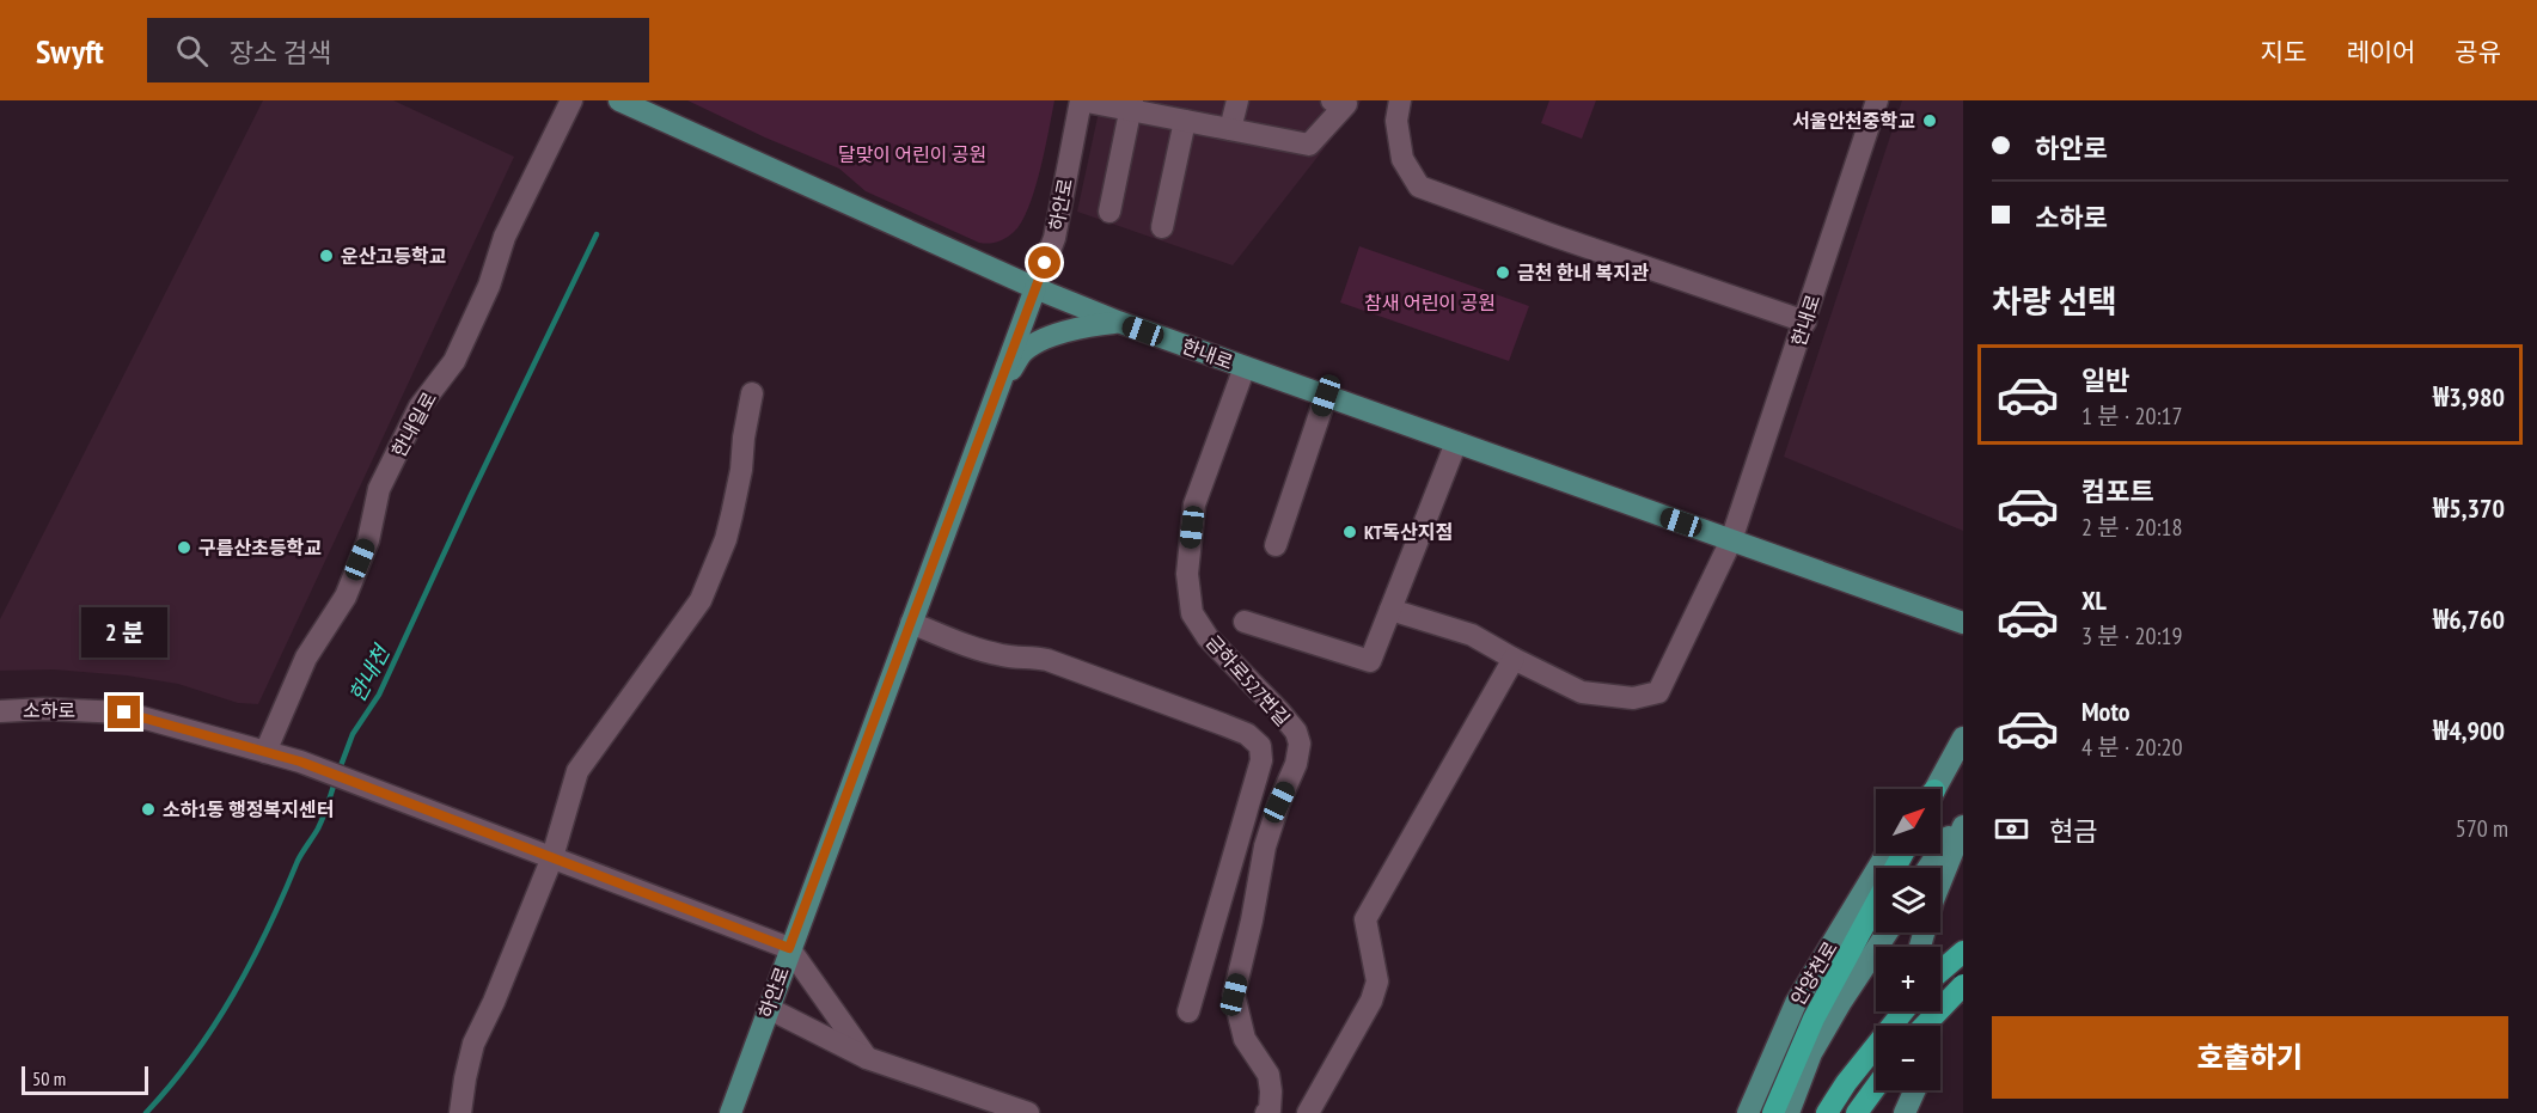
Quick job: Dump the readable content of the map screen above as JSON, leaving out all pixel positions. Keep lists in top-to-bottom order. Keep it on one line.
{"streets":{"main road":["하안로","한내로","안양천로"],"street":["한내일로","금하로527번길","소하로"]},"crossings":[["하안로","한내로"],["하안로","소하로"],["한내로","금하로527번길"],["한내일로","소하로"]],"water":["한내천"],"parks":["달맞이 어린이 공원","참새 어린이 공원"],"places":["서울안천중학교","운산고등학교","금천 한내 복지관","KT독산지점","구름산초등학교","소하1동 행정복지센터"],"scale_bar":"50 m","north":"top right","page":{"header":"Swyft","search":"장소 검색","nav":["지도","레이어","공유"],"banner":["하안로","소하로"],"heading":"차량 선택","list":[{"name":"일반","note":"1 분 · 20:17","value":"₩3,980"},{"name":"컴포트","note":"2 분 · 20:18","value":"₩5,370"},{"name":"XL","note":"3 분 · 20:19","value":"₩6,760"},{"name":"Moto","note":"4 분 · 20:20","value":"₩4,900"}],"bubble":"2 분","map_buttons":["+","−"],"pay":["현금","570 m"],"buttons":"호출하기","scale":"50 m"}}
